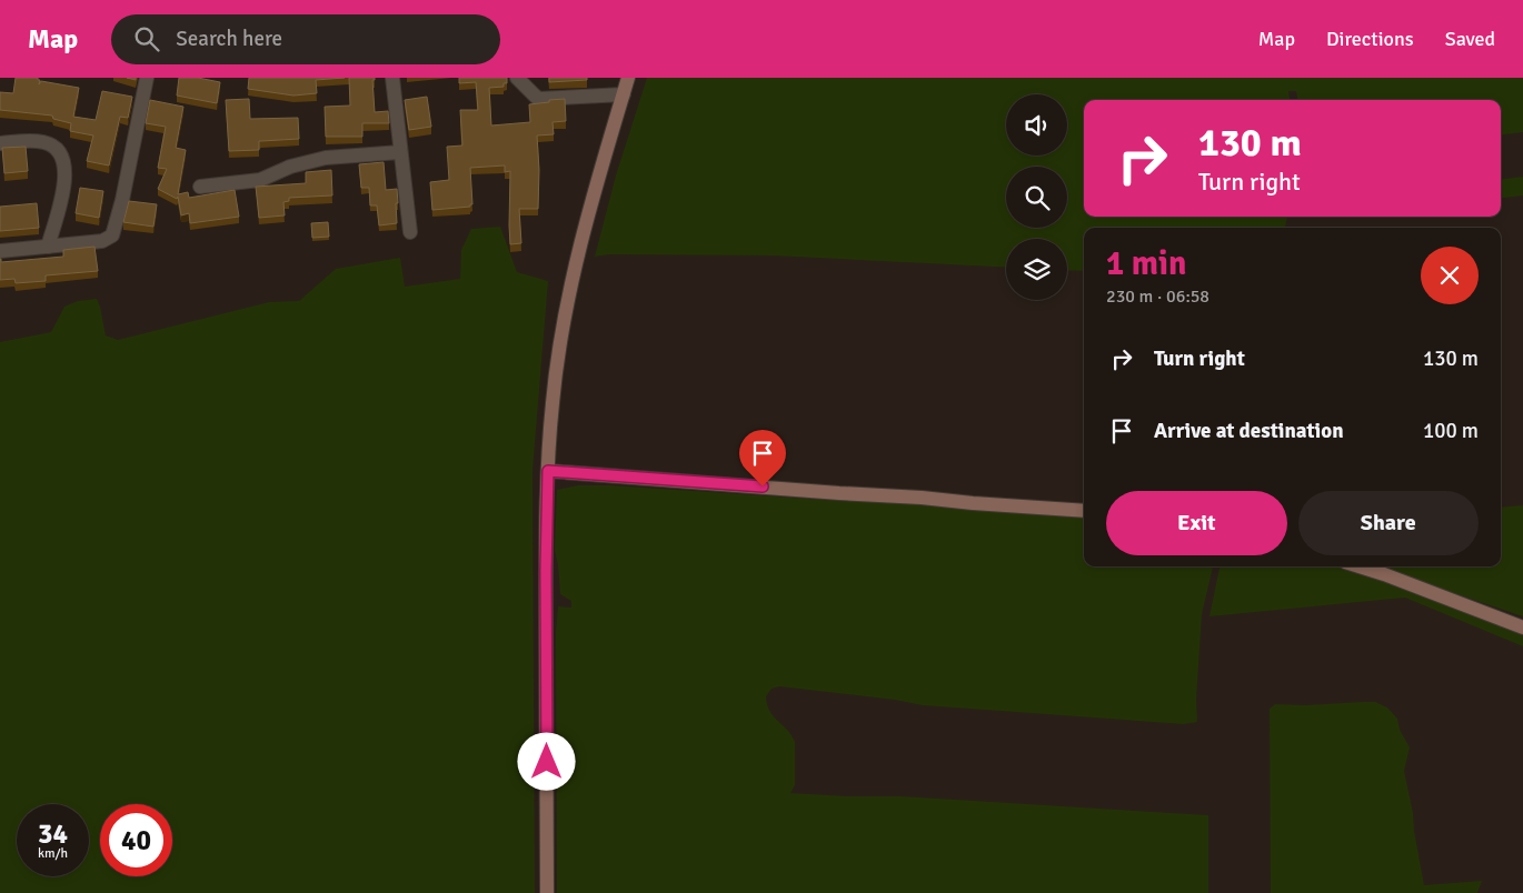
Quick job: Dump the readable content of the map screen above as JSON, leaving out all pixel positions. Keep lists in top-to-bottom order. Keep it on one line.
{"page":{"header":"Map","search":"Search here","nav":["Map","Directions","Saved"],"turn":["130 m","Turn right"],"heading":["1 min","230 m · 06:58"],"list":[{"name":"Turn right","value":"130 m"},{"name":"Arrive at destination","value":"100 m"}],"buttons":["Exit","Share"],"speed":"34 km/h","limit":"40"}}
